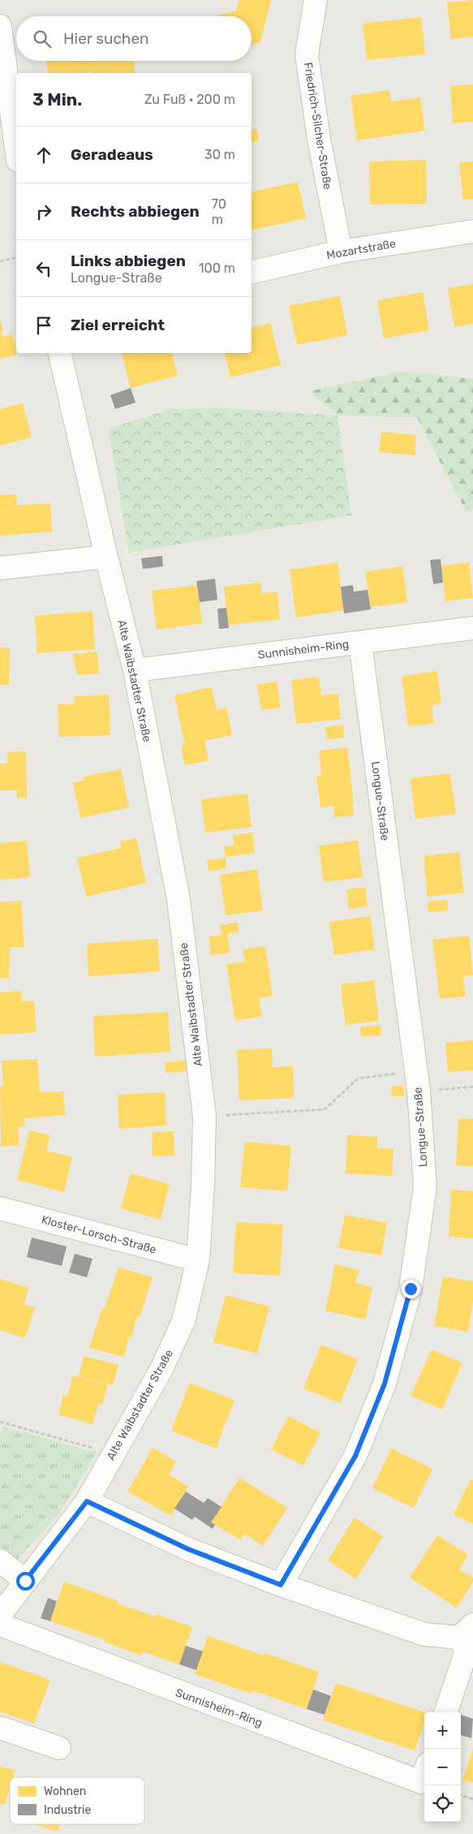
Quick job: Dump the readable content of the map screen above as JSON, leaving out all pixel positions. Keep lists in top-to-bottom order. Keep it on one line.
{"streets":{"street":["Friedrich-Silcher-Straße","Mozartstraße","Sunnisheim-Ring","Alte Waibstadter Straße","Longue-Straße","Kloster-Lorsch-Straße"]},"crossings":[["Friedrich-Silcher-Straße","Mozartstraße"],["Sunnisheim-Ring","Alte Waibstadter Straße"],["Sunnisheim-Ring","Longue-Straße"],["Alte Waibstadter Straße","Kloster-Lorsch-Straße"]],"legend":["Wohnen","Industrie"],"page":{"search":"Hier suchen","heading":["3 Min.","Zu Fuß · 200 m"],"list":[["Geradeaus","30 m"],["Rechts abbiegen","70 m"],["Links abbiegen","Longue-Straße","100 m"],"Ziel erreicht"],"map_buttons":["+","−"]}}
